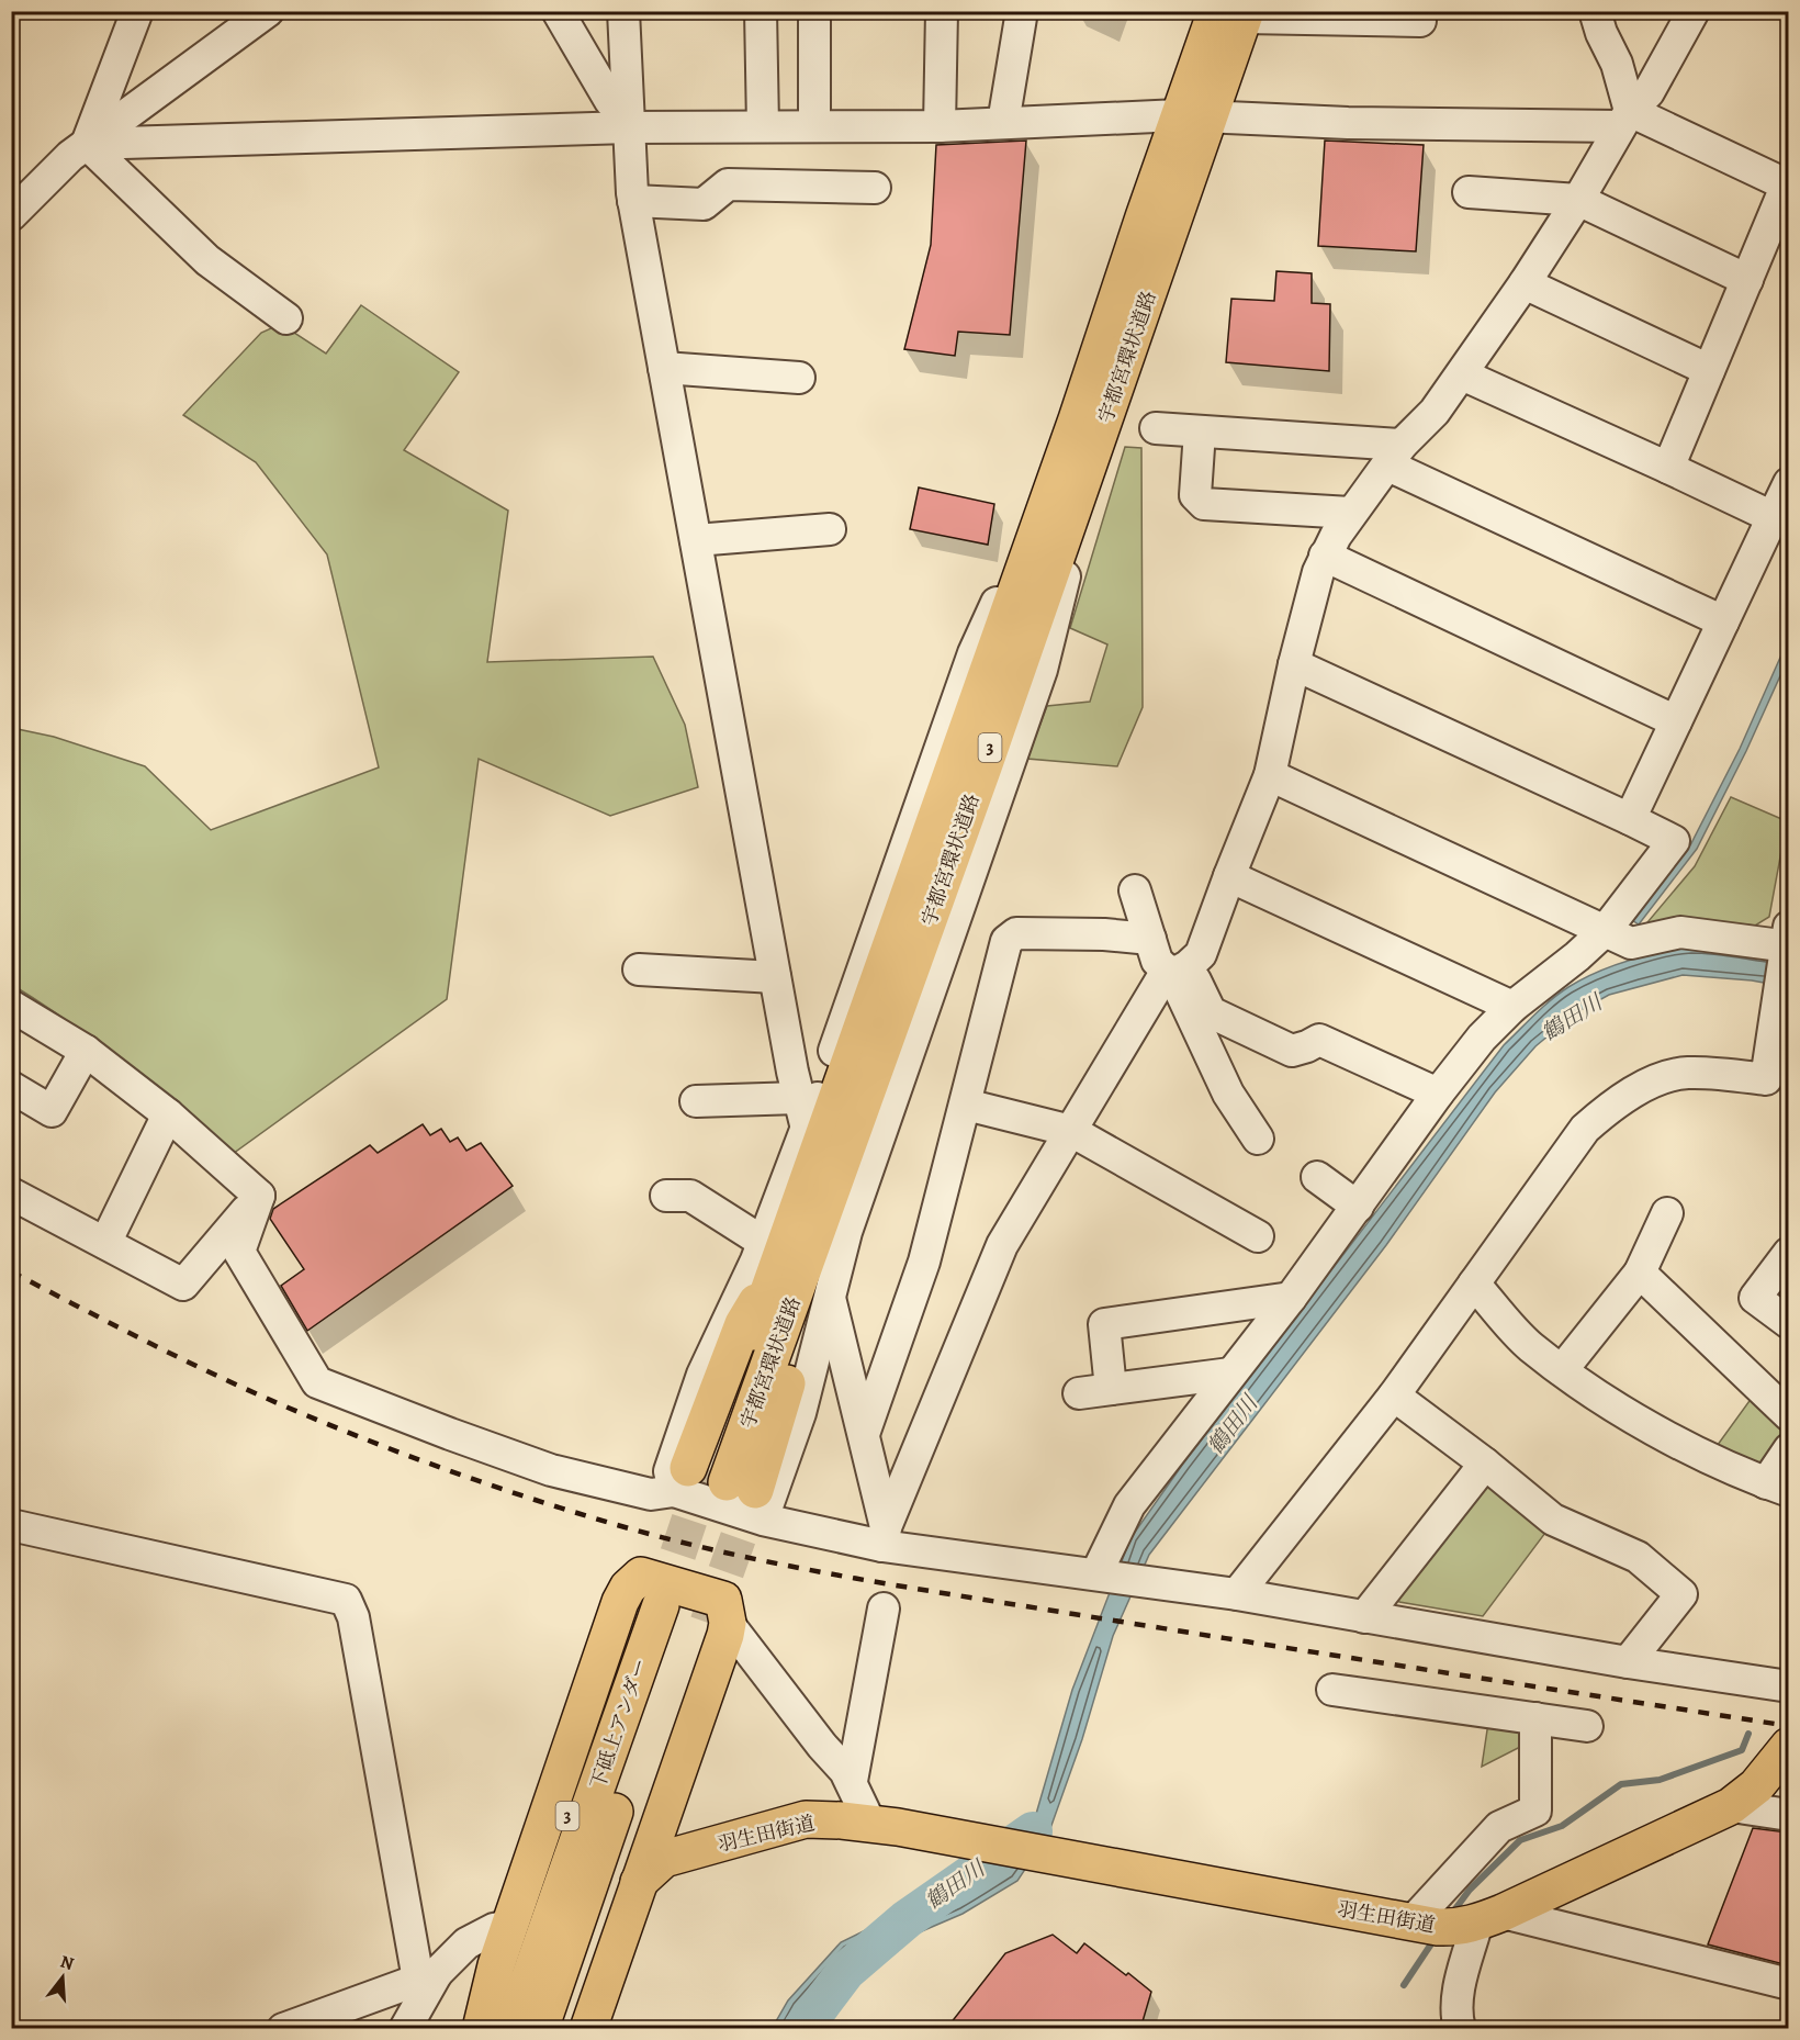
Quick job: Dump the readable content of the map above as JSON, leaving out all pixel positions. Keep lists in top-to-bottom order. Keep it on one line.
{"streets":{"main road":["宇都宮環状道路","3","下砥上アンダー","羽生田街道"]},"crossings":[["宇都宮環状道路","3"],["3","下砥上アンダー"]],"water":["鶴田川"],"north":"top"}
